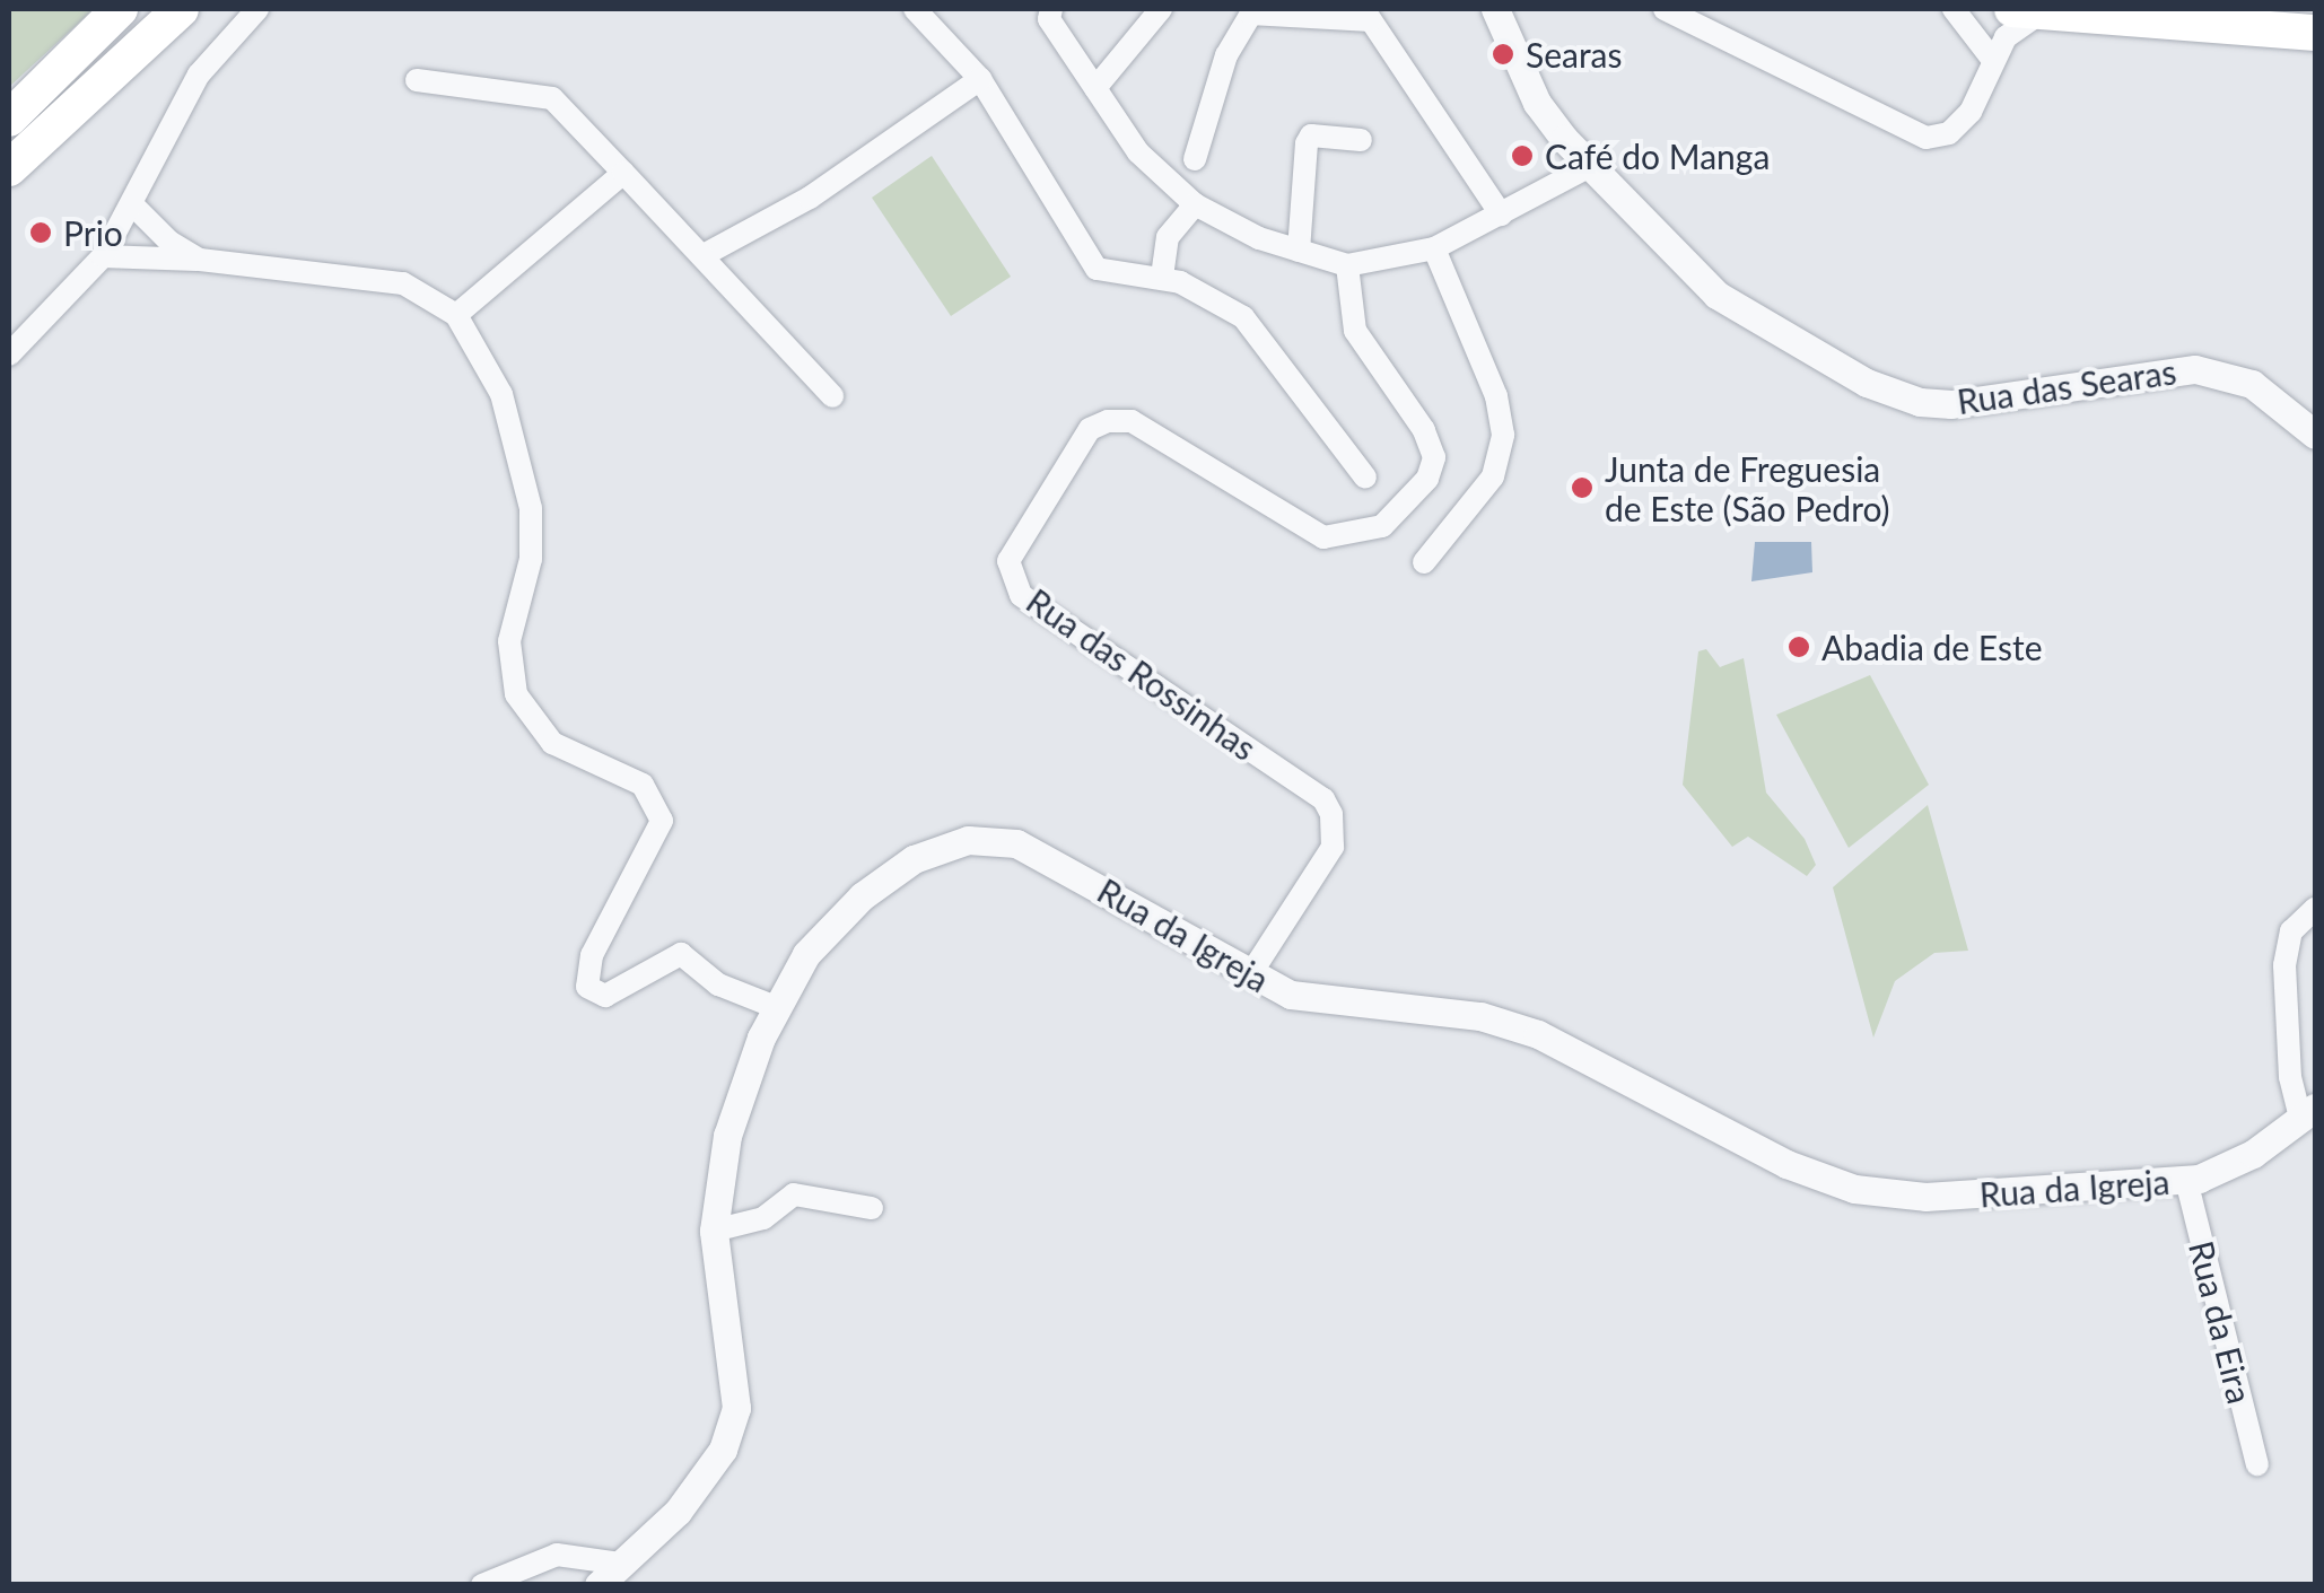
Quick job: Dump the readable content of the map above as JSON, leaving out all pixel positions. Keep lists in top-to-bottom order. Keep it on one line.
{"streets":{"street":["Rua das Searas","Rua das Rossinhas","Rua da Igreja","Rua da Eira"]},"crossings":[["Rua das Rossinhas","Rua da Igreja"],["Rua da Igreja","Rua da Eira"]],"places":["Searas","Café do Manga","Prio","Junta de Freguesia de Este (São Pedro)","Abadia de Este"]}
